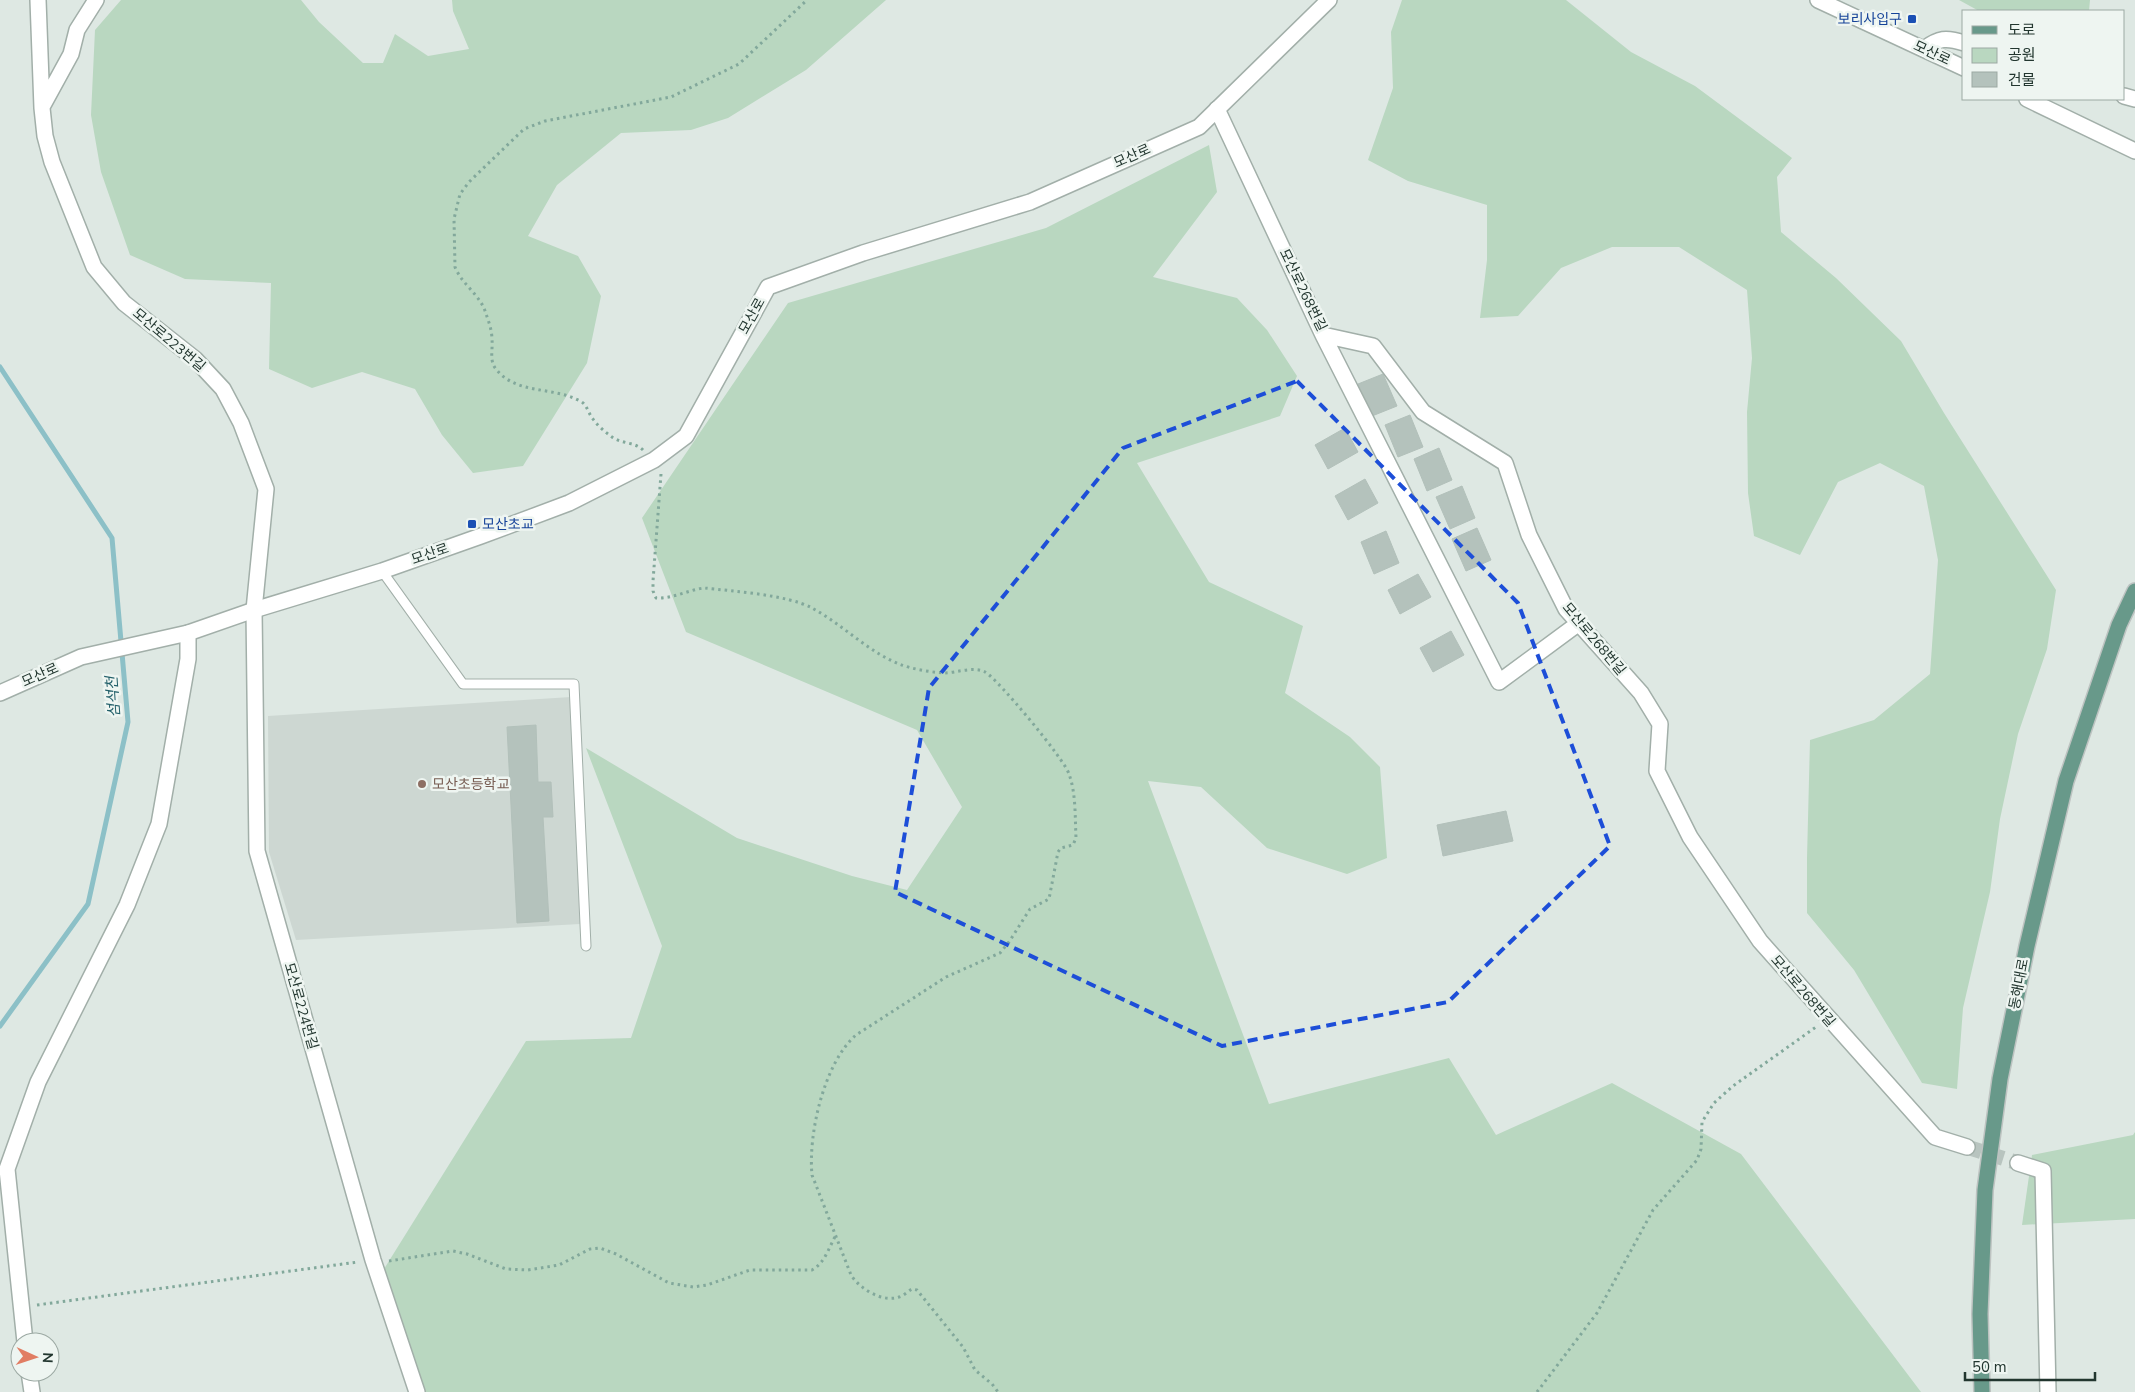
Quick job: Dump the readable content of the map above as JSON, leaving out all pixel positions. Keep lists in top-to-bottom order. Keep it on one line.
{"streets":{"main road":["동해대로"],"street":["모산로","모산로268번길","모산로223번길","모산로224번길"]},"crossings":[["모산로","모산로268번길"],["모산로","모산로223번길"],["모산로","모산로224번길"],["모산로223번길","모산로224번길"]],"water":["섬석천"],"places":{"transit":["보리사입구","모산초교"],"other":["모산초등학교"]},"legend":["도로","공원","건물"],"scale_bar":"50 m","north":"right"}
